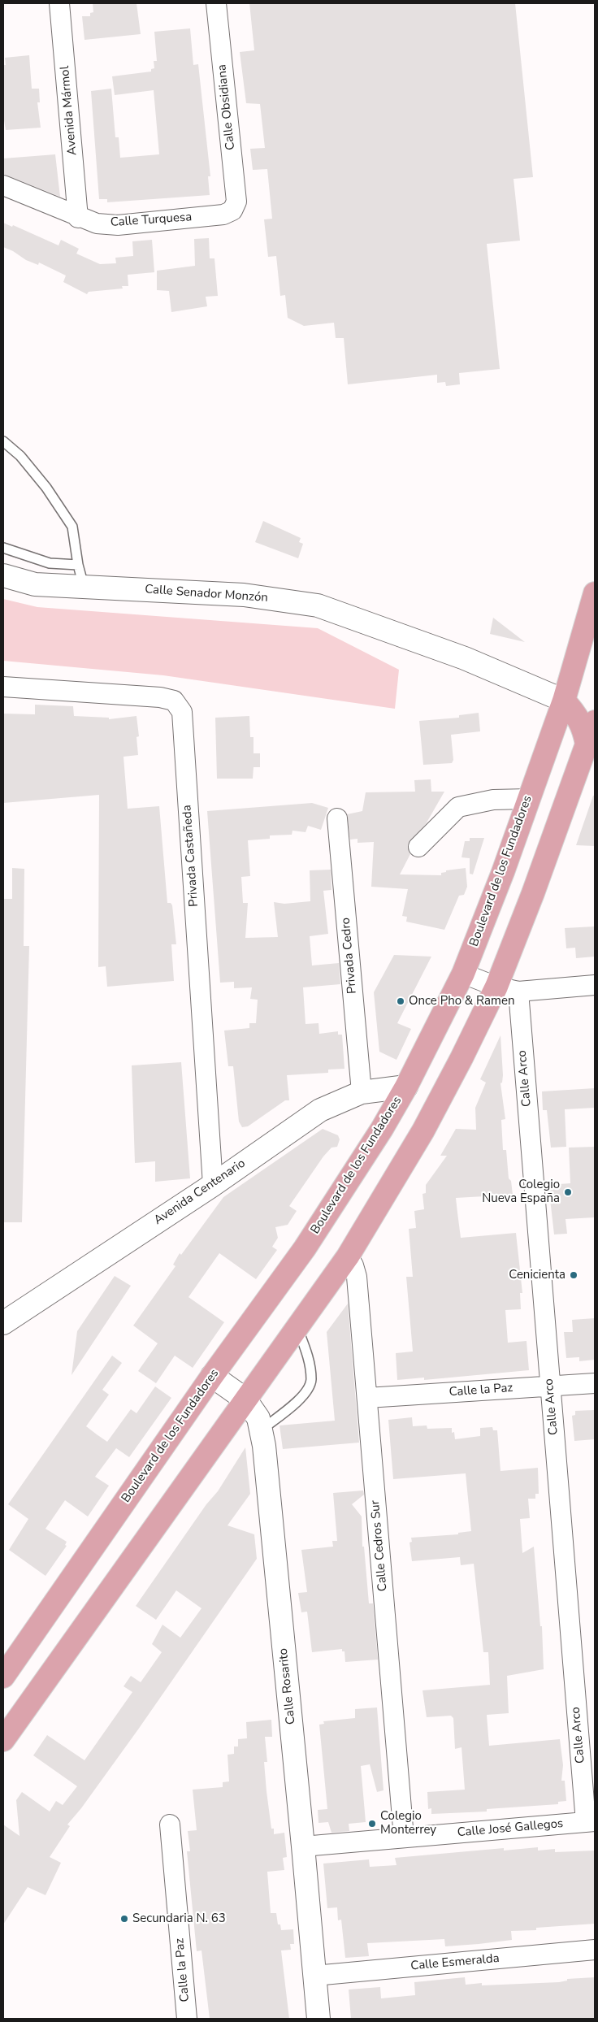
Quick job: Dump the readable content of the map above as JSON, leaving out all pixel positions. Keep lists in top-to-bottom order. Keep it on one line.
{"streets":{"main road":["Boulevard de los Fundadores"],"street":["Calle Obsidiana","Avenida Mármol","Calle Turquesa","Calle Senador Monzón","Privada Castañeda","Privada Cedro","Calle Arco","Avenida Centenario","Calle la Paz","Calle Cedros Sur","Calle Rosarito","Calle José Gallegos","Calle Esmeralda"]},"crossings":[["Calle Obsidiana","Calle Turquesa"],["Avenida Mármol","Calle Turquesa"],["Calle Senador Monzón","Boulevard de los Fundadores"],["Privada Castañeda","Avenida Centenario"],["Boulevard de los Fundadores","Avenida Centenario"],["Boulevard de los Fundadores","Calle Rosarito"],["Privada Cedro","Avenida Centenario"],["Calle Arco","Calle la Paz"],["Calle Arco","Calle José Gallegos"],["Calle la Paz","Calle Cedros Sur"],["Calle Cedros Sur","Calle José Gallegos"],["Calle Rosarito","Calle José Gallegos"],["Calle Rosarito","Calle Esmeralda"]],"places":["Once Pho & Ramen","Colegio Nueva España","Cenicienta","Colegio Monterrey","Secundaria N. 63"]}
